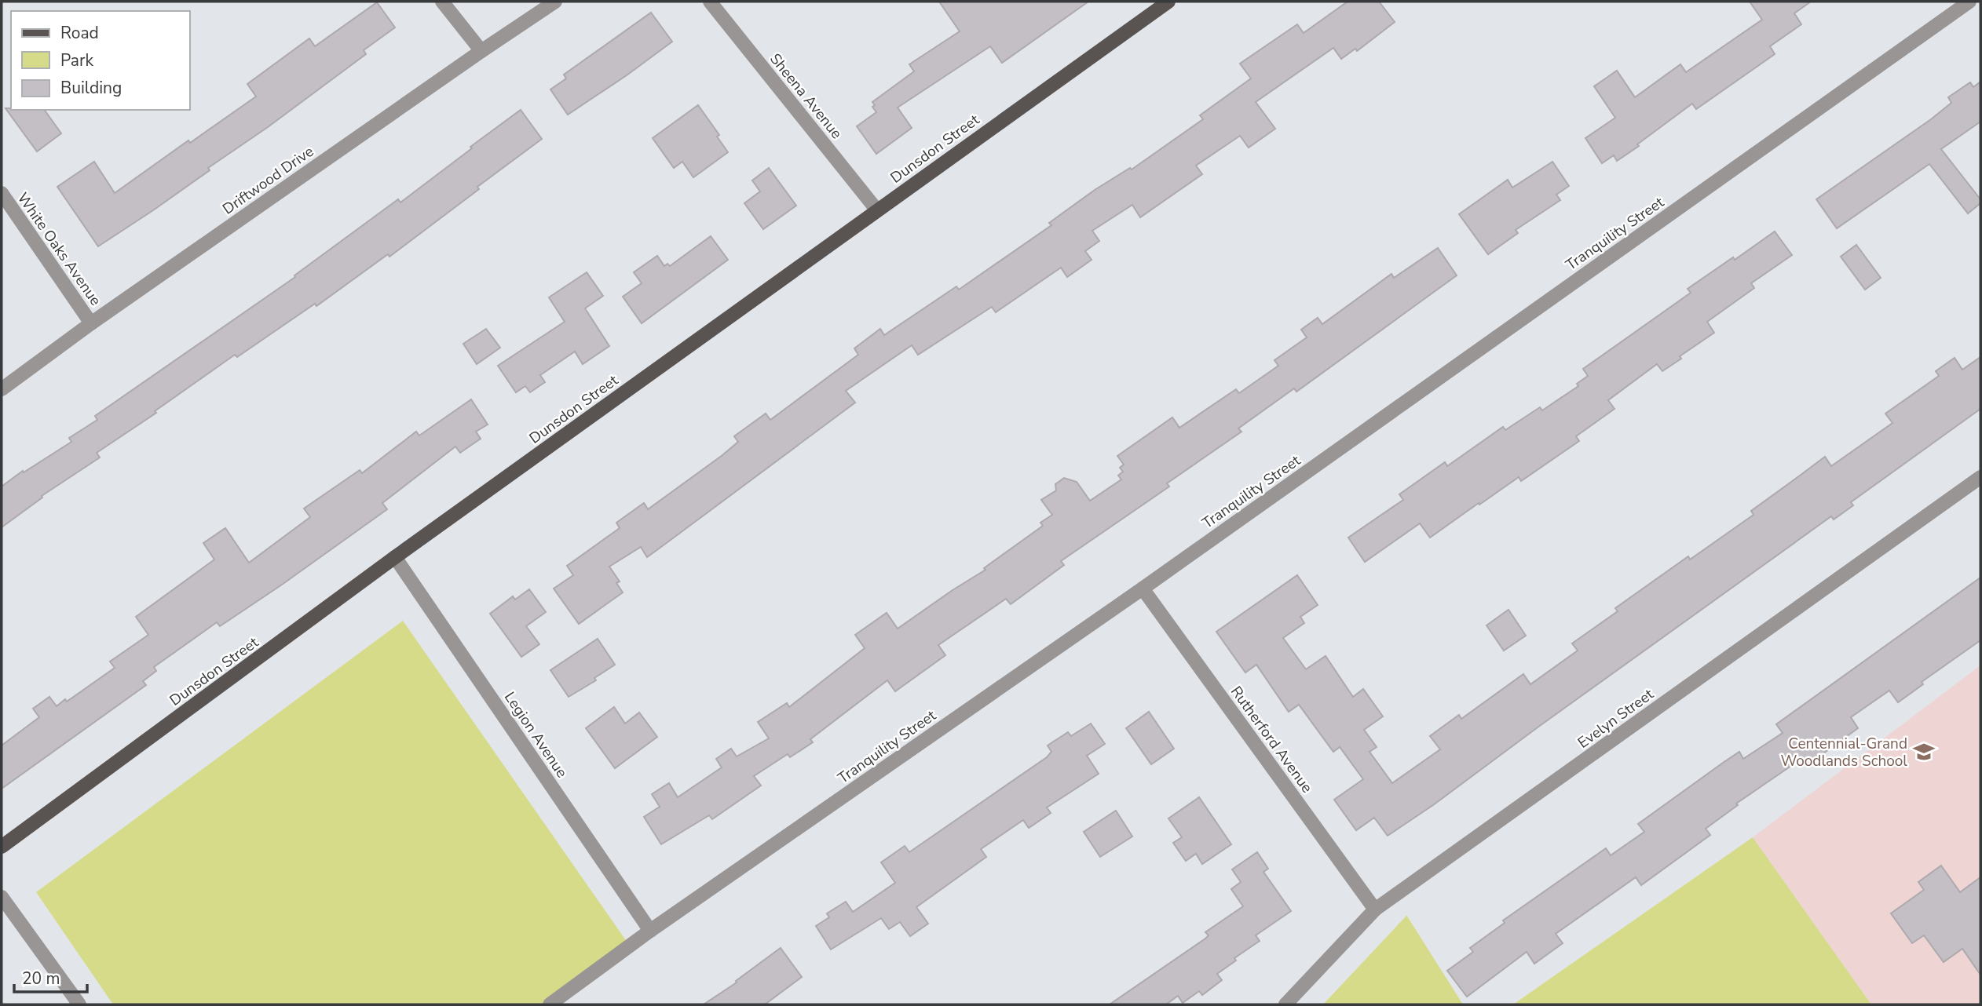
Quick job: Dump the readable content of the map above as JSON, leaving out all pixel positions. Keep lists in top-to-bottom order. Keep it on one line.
{"streets":{"main road":["Dunsdon Street"],"street":["Sheena Avenue","Driftwood Drive","Tranquility Street","White Oaks Avenue","Evelyn Street","Legion Avenue","Rutherford Avenue"]},"crossings":[["Sheena Avenue","Dunsdon Street"],["Dunsdon Street","Legion Avenue"],["Driftwood Drive","White Oaks Avenue"],["Tranquility Street","Legion Avenue"],["Tranquility Street","Rutherford Avenue"],["Evelyn Street","Rutherford Avenue"]],"places":{"school or university":["Centennial-Grand Woodlands School"]},"legend":["Road","Park","Building"],"scale_bar":"20 m"}
